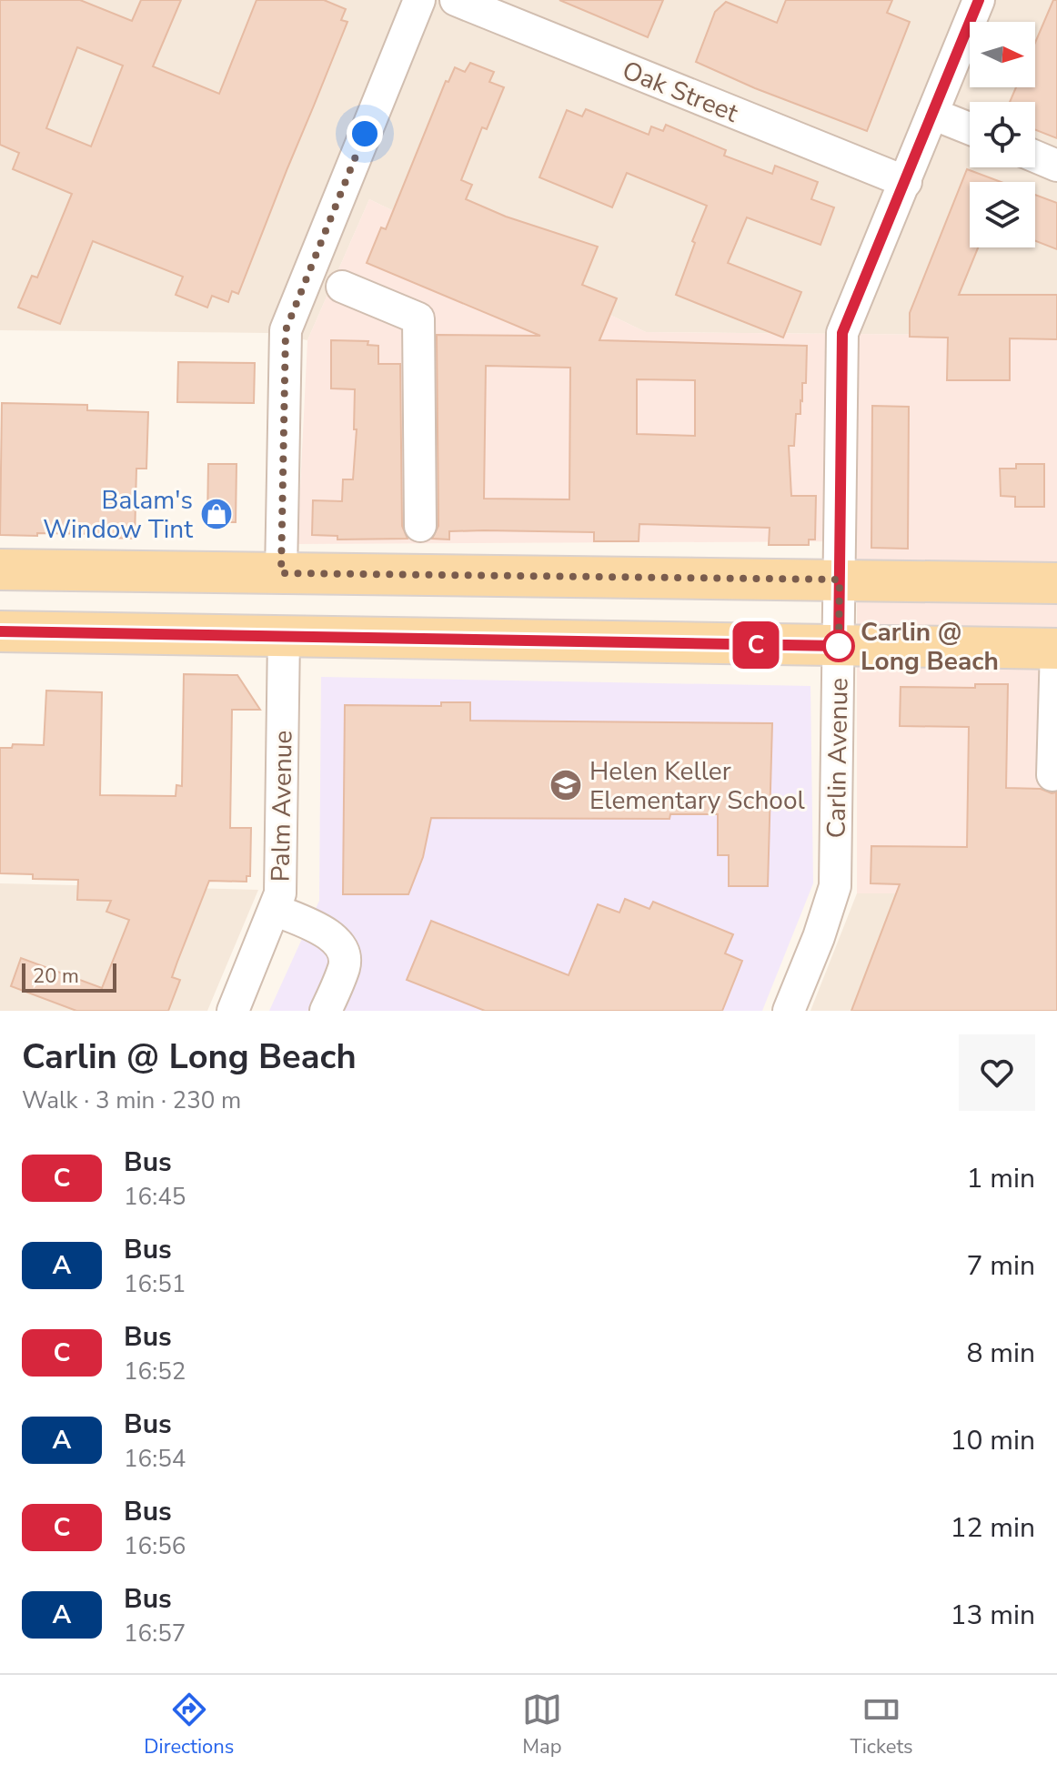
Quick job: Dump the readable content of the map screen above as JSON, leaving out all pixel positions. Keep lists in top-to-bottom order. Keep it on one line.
{"streets":{"street":["Oak Street","Carlin Avenue","Palm Avenue"]},"crossings":[["Oak Street","Carlin Avenue"]],"places":{"shop":["Balam's Window Tint"],"other":["Carlin @ Long Beach"],"school or university":["Helen Keller Elementary School"]},"lines":["bus line C"],"scale_bar":"20 m","north":"right","page":{"on_map":"C","scale":"20 m","heading":["Carlin @ Long Beach","Walk · 3 min · 230 m"],"list":[{"mark":"C","name":"Bus","note":"16:45","value":"1 min"},{"mark":"A","name":"Bus","note":"16:51","value":"7 min"},{"mark":"C","name":"Bus","note":"16:52","value":"8 min"},{"mark":"A","name":"Bus","note":"16:54","value":"10 min"},{"mark":"C","name":"Bus","note":"16:56","value":"12 min"},{"mark":"A","name":"Bus","note":"16:57","value":"13 min"}],"tabs":["Directions","Map","Tickets"]}}
